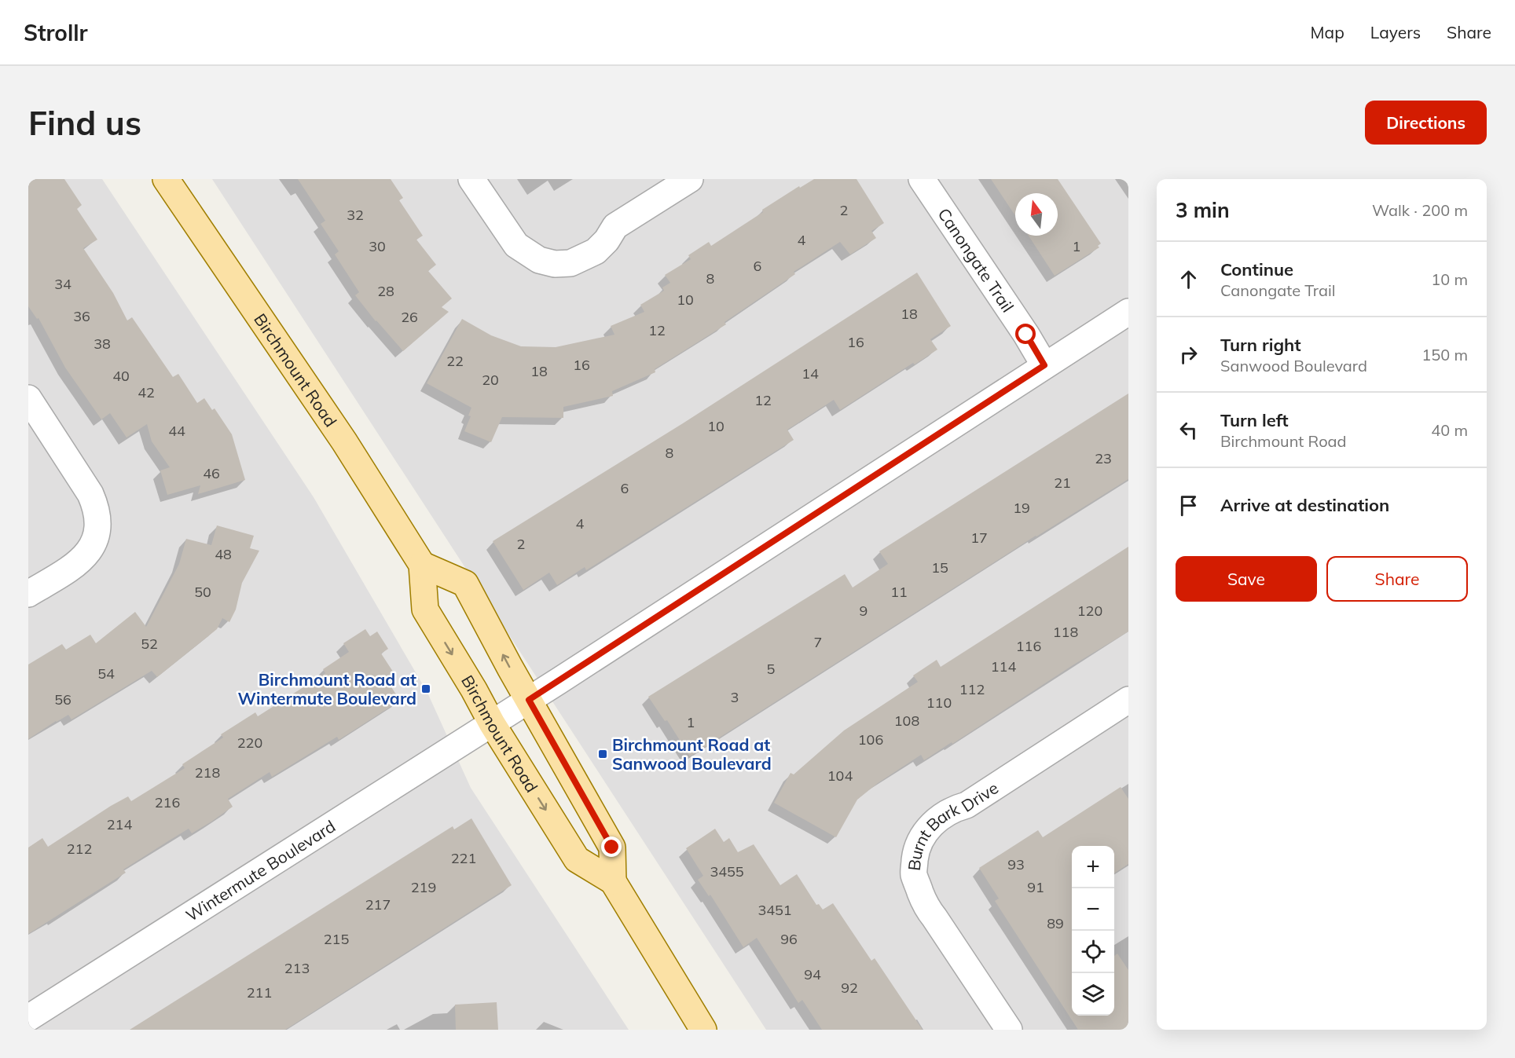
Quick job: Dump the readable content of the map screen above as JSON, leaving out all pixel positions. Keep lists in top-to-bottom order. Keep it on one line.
{"streets":{"main road":["Birchmount Road"],"street":["Canongate Trail","Burnt Bark Drive","Wintermute Boulevard"]},"crossings":[["Canongate Trail","Wintermute Boulevard"],["Birchmount Road","Wintermute Boulevard"]],"places":{"transit":["Birchmount Road at Wintermute Boulevard","Birchmount Road at Sanwood Boulevard"]},"house_numbers":["2","32","4","30","1","6","8","34","28","10","18","36","26","12","16","38","22","16","18","14","40","20","42","12","10","44","8","23","46","21","6","19","4","17","2","48","15","50","11","9","120","118","7","52","116","114","5","54","112","3","56","110","108","1","106","220","218","104","216","214","212","221","93","3455","219","91","217","3451","89","215","96","213","94","92","211"],"north":"top","page":{"header":"Strollr","nav":["Map","Layers","Share"],"buttons":["Directions",["Save","Share"]],"title":"Find us","heading":["3 min","Walk · 200 m"],"list":[["Continue","Canongate Trail","10 m"],["Turn right","Sanwood Boulevard","150 m"],["Turn left","Birchmount Road","40 m"],"Arrive at destination"],"map_buttons":["+","−"]}}
